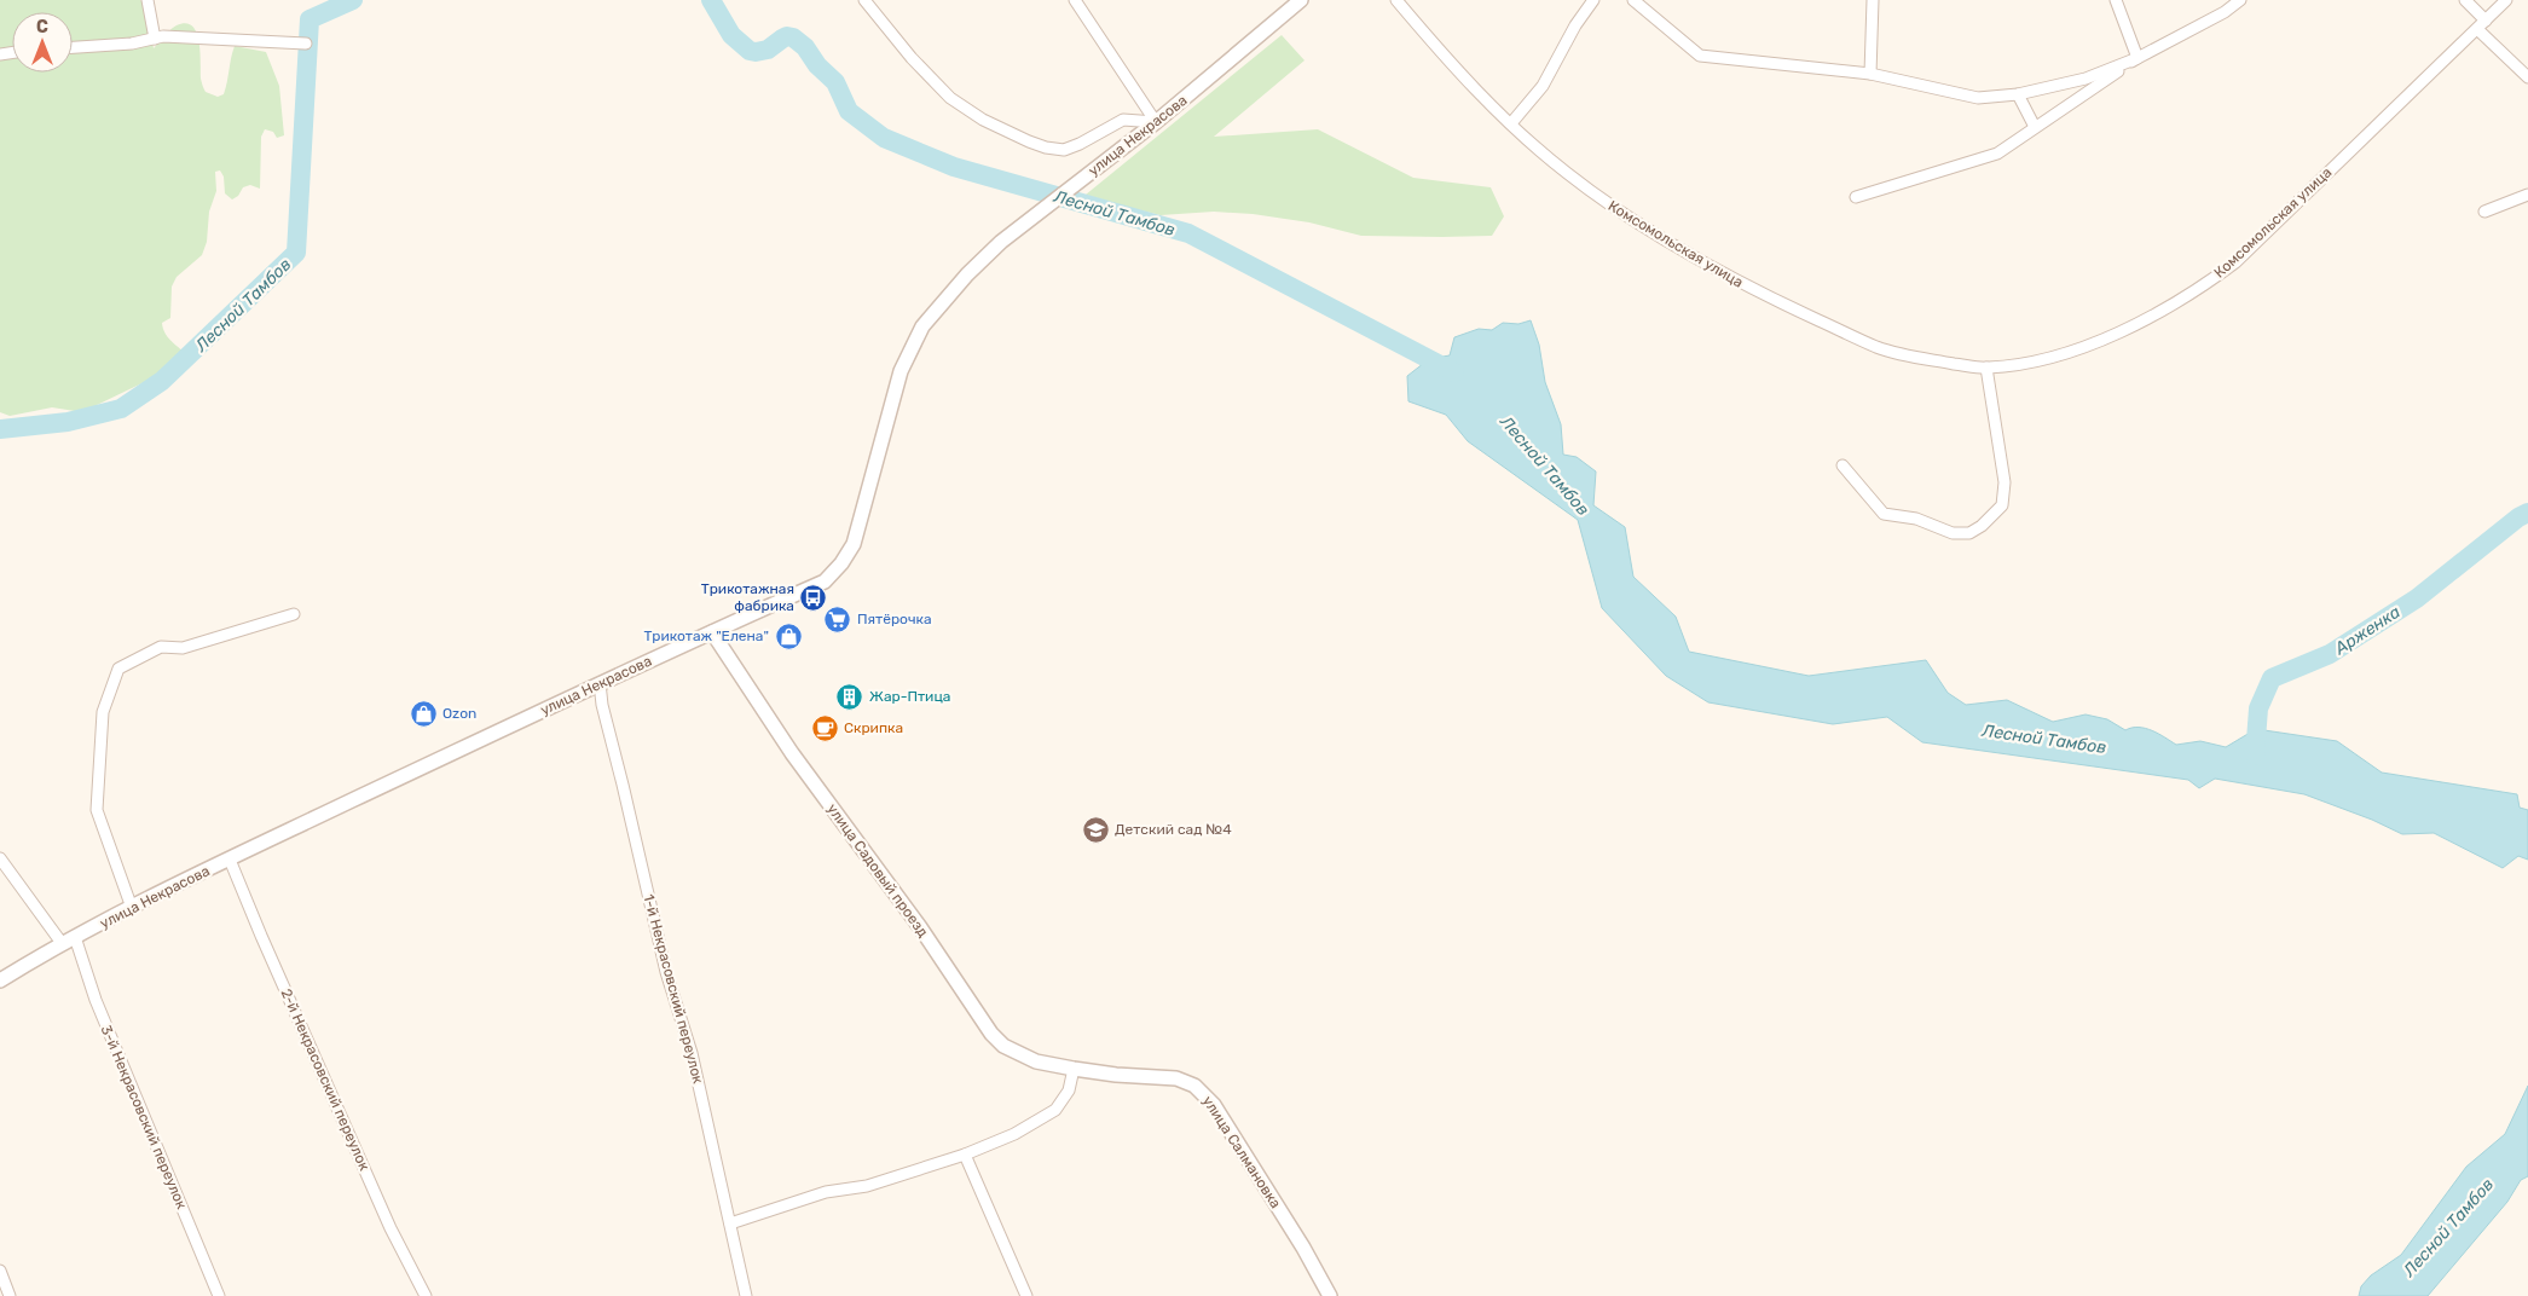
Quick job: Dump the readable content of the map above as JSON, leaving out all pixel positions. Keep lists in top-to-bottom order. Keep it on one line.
{"streets":{"street":["улица Некрасова","Комсомольская улица","улица Садовый проезд","1-й Некрасовский переулок","2-й Некрасовский переулок","3-й Некрасовский переулок","улица Салмановка"]},"crossings":[["улица Некрасова","улица Садовый проезд"],["улица Некрасова","1-й Некрасовский переулок"],["улица Некрасова","2-й Некрасовский переулок"],["улица Некрасова","3-й Некрасовский переулок"],["улица Садовый проезд","улица Салмановка"]],"water":["Лесной Тамбов","Арженка"],"places":{"bus stop":["Трикотажная фабрика"],"supermarket":["Пятёрочка"],"shop":["Трикотаж \"Елена\"","Ozon"],"building":["Жар-Птица"],"cafe":["Скрипка"],"school or university":["Детский сад №4"]},"north":"top"}
